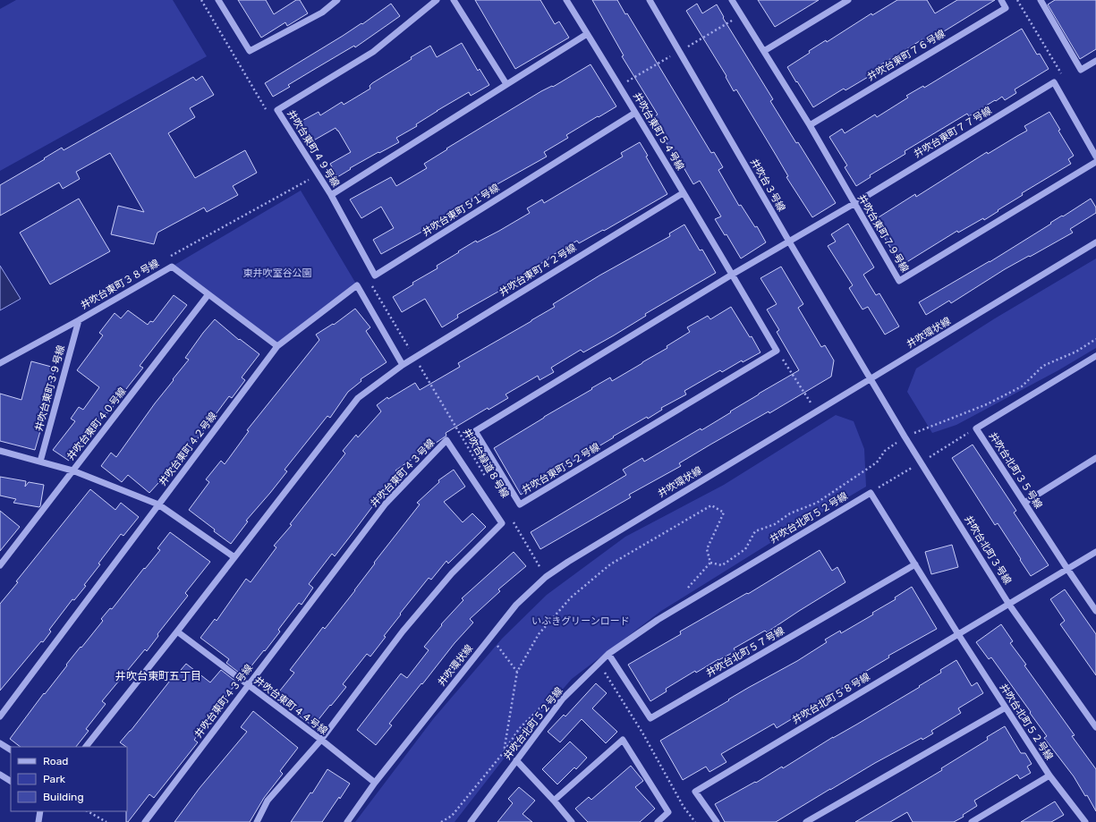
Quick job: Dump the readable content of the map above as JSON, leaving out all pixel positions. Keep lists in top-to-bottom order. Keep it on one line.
{"streets":{"street":["井吹台東町７６号線","井吹台東町５４号線","井吹台東町７７号線","井吹台東町４９号線","井吹台３号線","井吹台東町５１号線","井吹台東町７９号線","井吹台東町４２号線","井吹台東町３８号線","井吹環状線","井吹台東町３９号線","井吹台東町４０号線","井吹台東町５２号線","井吹台北町３５号線","井吹台東町４３号線","井吹台北町５２号線","井吹台北町３号線","井吹台北町５７号線","井吹台北町５８号線","井吹台東町４４号線"],"path":["井吹台緑道８号線"]},"crossings":[["井吹台東町７６号線","井吹台東町７９号線"],["井吹台東町５４号線","井吹台東町４９号線"],["井吹台東町５４号線","井吹台東町５１号線"],["井吹台東町５４号線","井吹台東町４２号線"],["井吹台東町５４号線","井吹台東町５２号線"],["井吹台東町７７号線","井吹台３号線"],["井吹台東町７７号線","井吹台東町７９号線"],["井吹台東町７７号線","井吹台東町５２号線"],["井吹台東町４９号線","井吹台東町５１号線"],["井吹台３号線","井吹環状線"],["井吹台３号線","井吹台東町５２号線"],["井吹台３号線","井吹台北町３号線"],["井吹台東町４２号線","井吹台東町３８号線"],["井吹台東町４２号線","井吹台緑道８号線"],["井吹台東町４２号線","井吹台東町４４号線"],["井吹台東町３８号線","井吹台東町３９号線"],["井吹台東町３８号線","井吹台東町４０号線"],["井吹環状線","井吹台北町３号線"],["井吹環状線","井吹台東町４４号線"],["井吹台東町４３号線","井吹台東町４４号線"],["井吹台北町５２号線","井吹台北町５７号線"],["井吹台北町５２号線","井吹台北町５８号線"],["井吹台北町３号線","井吹台北町５８号線"]],"districts":["井吹台東町五丁目"],"parks":["東井吹室谷公園","いぶきグリーンロード"],"legend":["Road","Park","Building"]}
